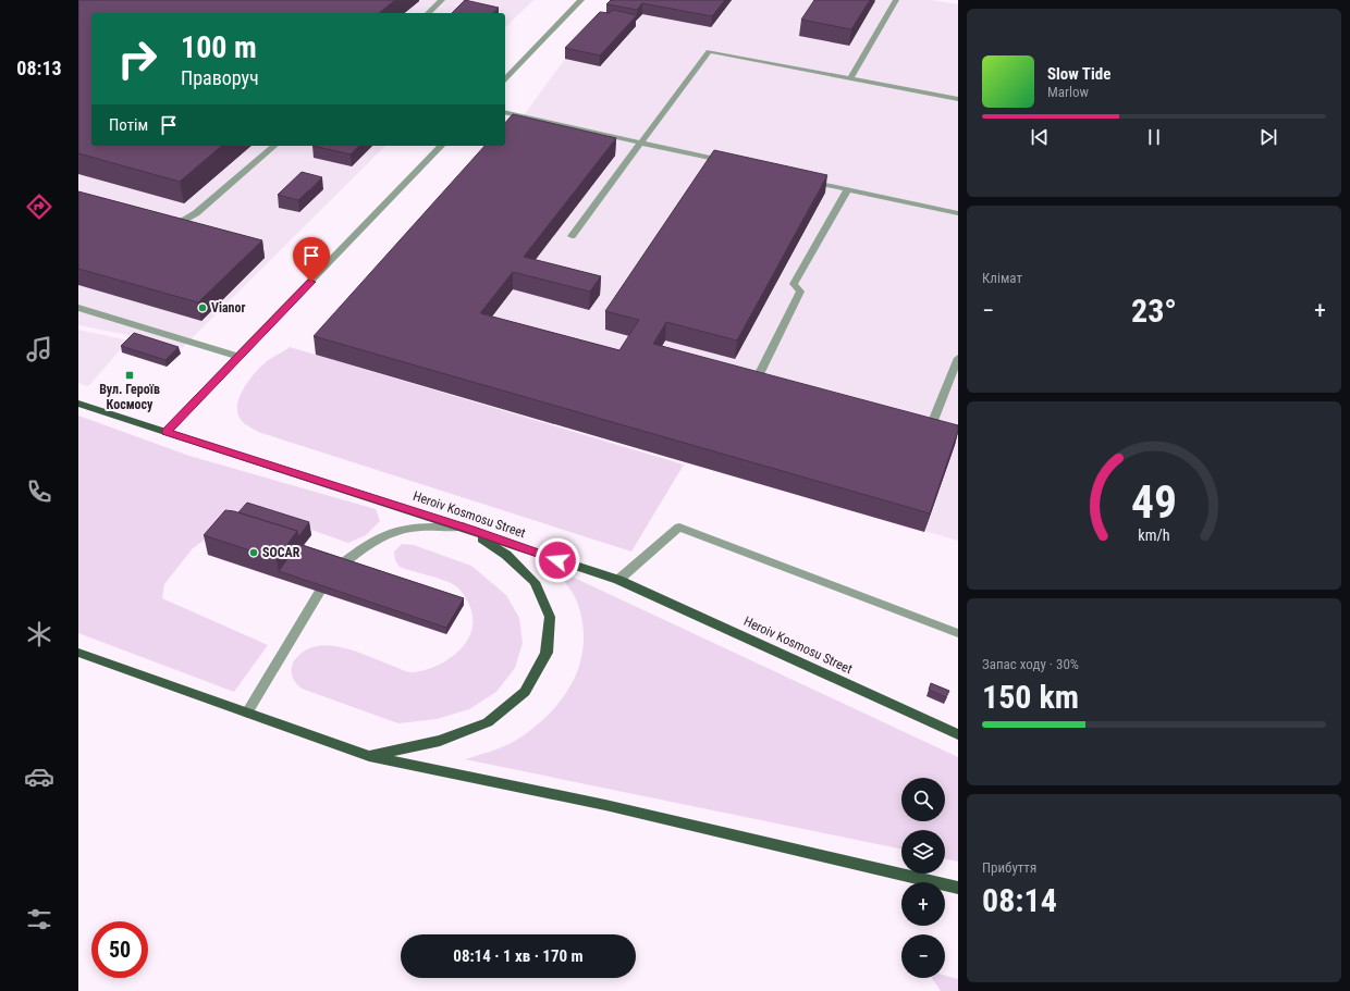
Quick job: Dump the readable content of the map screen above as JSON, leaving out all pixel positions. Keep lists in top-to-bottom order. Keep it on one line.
{"streets":{"main road":["Heroiv Kosmosu Street"]},"places":{"other":["Vianor","SOCAR"],"transit":["Вул. Героїв Космосу"]},"page":{"tabs":"08:13","turn":["100 m","Праворуч"],"song":["Slow Tide","Marlow"],"then":"Потім","tile":["Клімат",["Запас ходу · 30%","150 km"],["Прибуття","08:14"]],"heat":["−","23°","+"],"map_buttons":["+","−"],"limit":"50","trip":"08:14 · 1 хв · 170 m","gauge":["49","km/h"]}}
